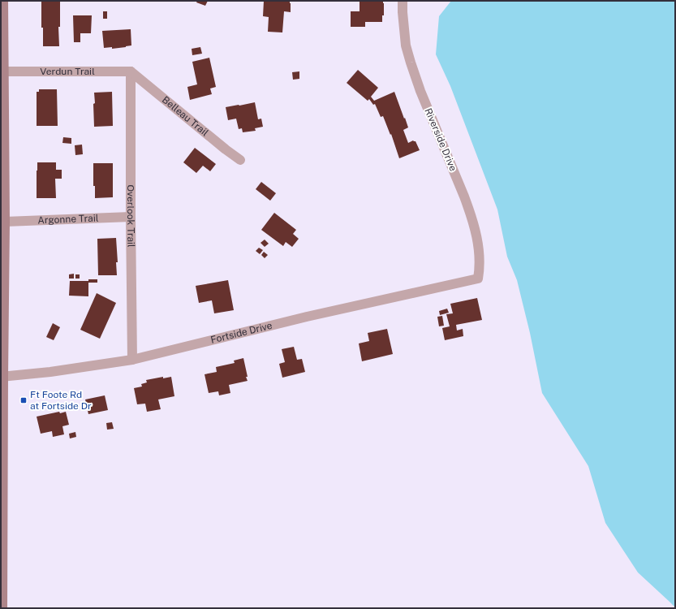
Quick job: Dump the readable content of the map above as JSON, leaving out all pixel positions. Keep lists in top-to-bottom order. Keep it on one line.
{"streets":{"street":["Verdun Trail","Belleau Trail","Riverside Drive","Overlook Trail","Argonne Trail","Fortside Drive"]},"crossings":[["Verdun Trail","Belleau Trail"],["Verdun Trail","Overlook Trail"],["Belleau Trail","Overlook Trail"],["Riverside Drive","Fortside Drive"],["Overlook Trail","Argonne Trail"],["Overlook Trail","Fortside Drive"]],"places":{"transit":["Ft Foote Rd at Fortside Dr"]}}
